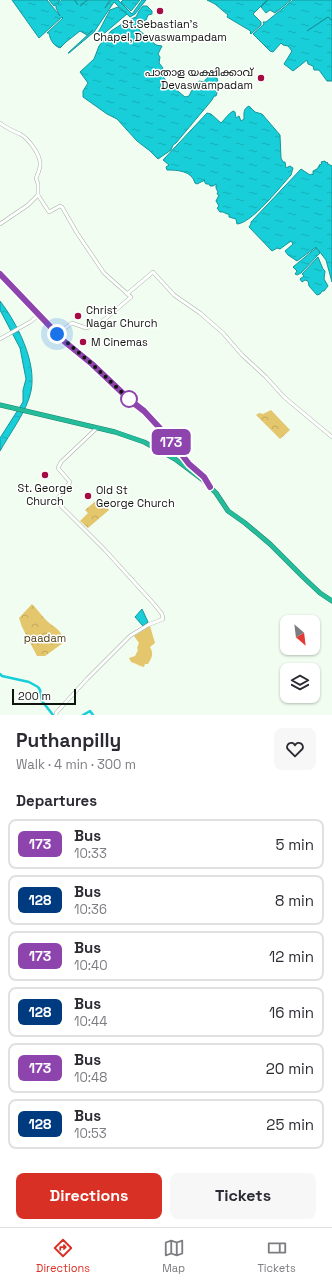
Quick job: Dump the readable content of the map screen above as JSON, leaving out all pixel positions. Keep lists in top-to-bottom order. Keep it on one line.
{"parks":["paadam"],"places":["St.Sebastian's Chapel, Devaswampadam","പാതാള യക്ഷിക്കാവ് Devaswampadam","Christ Nagar Church","M Cinemas","St. George Church","Old St George Church"],"lines":["bus line 173"],"scale_bar":"200 m","north":"bottom right","page":{"on_map":"173","scale":"200 m","heading":[["Puthanpilly","Walk · 4 min · 300 m"],"Departures"],"list":[{"mark":"173","name":"Bus","note":"10:33","value":"5 min"},{"mark":"128","name":"Bus","note":"10:36","value":"8 min"},{"mark":"173","name":"Bus","note":"10:40","value":"12 min"},{"mark":"128","name":"Bus","note":"10:44","value":"16 min"},{"mark":"173","name":"Bus","note":"10:48","value":"20 min"},{"mark":"128","name":"Bus","note":"10:53","value":"25 min"}],"buttons":["Directions","Tickets"],"tabs":["Directions","Map","Tickets"]}}
